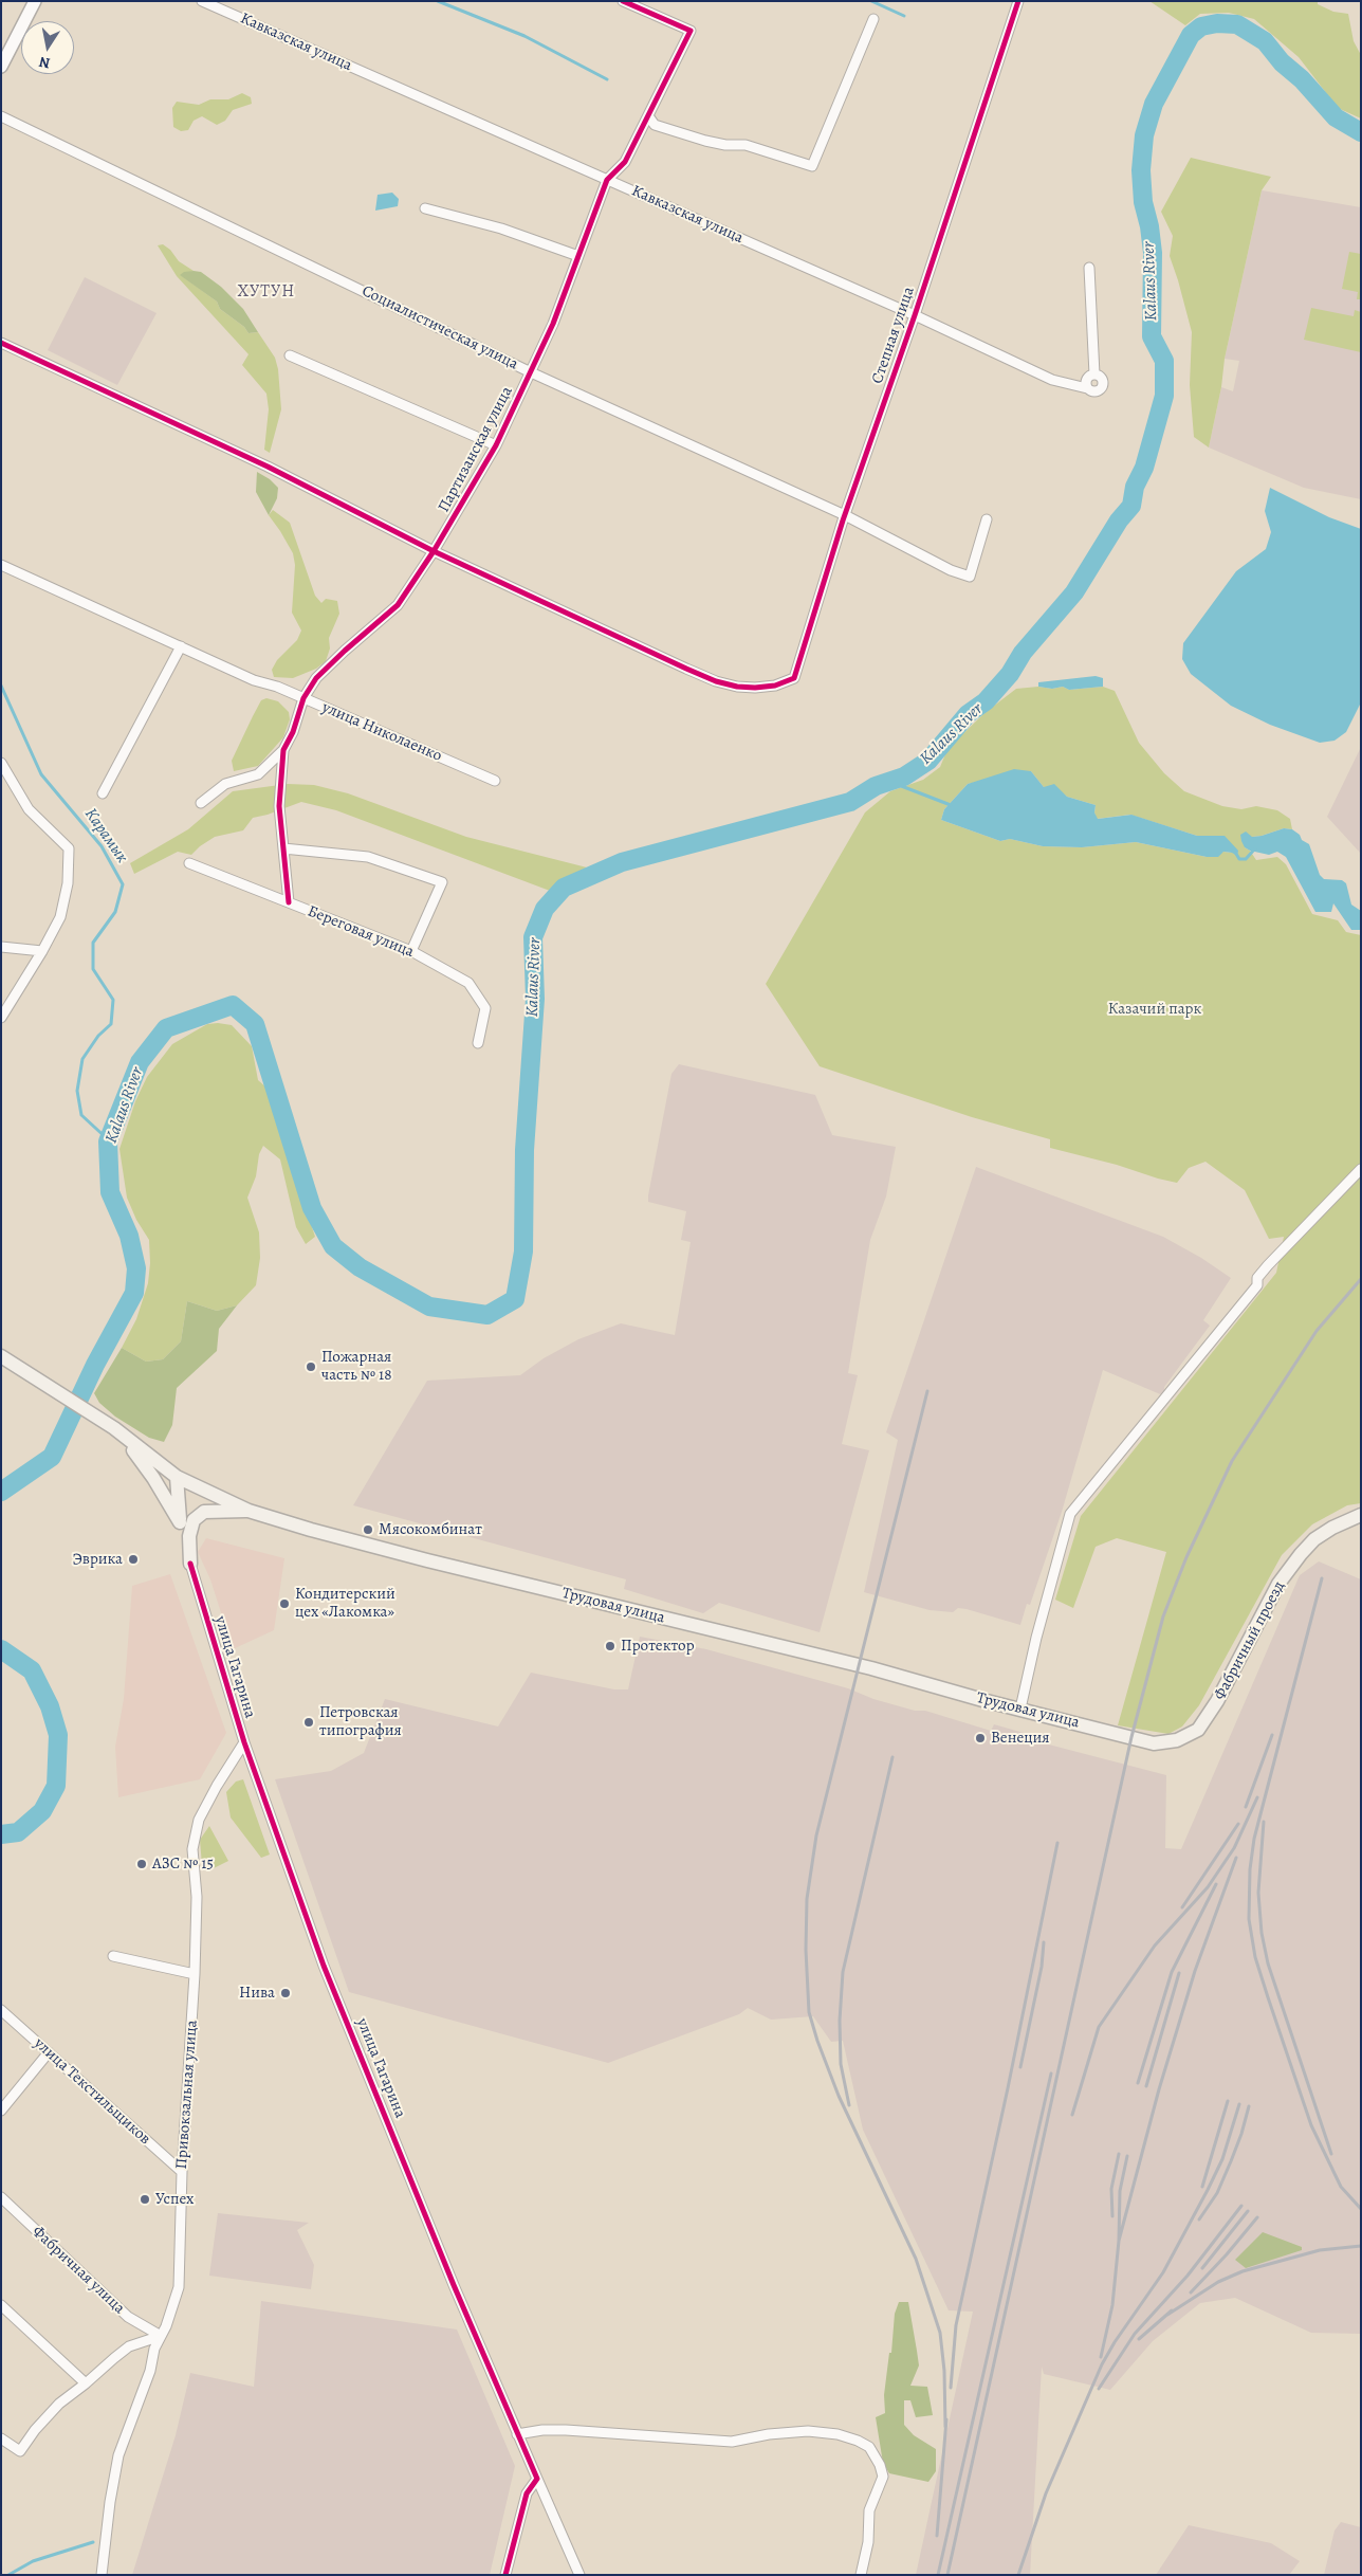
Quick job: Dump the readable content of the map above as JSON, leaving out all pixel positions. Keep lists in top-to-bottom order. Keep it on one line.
{"streets":{"main road":["Трудовая улица","Фабричный проезд","улица Гагарина"],"street":["Кавказская улица","Социалистическая улица","Степная улица","Партизанская улица","улица Николаенко","Береговая улица","улица Текстильщиков","Привокзальная улица","Фабричная улица"]},"crossings":[["Кавказская улица","Степная улица"],["Кавказская улица","Партизанская улица"],["Социалистическая улица","Степная улица"],["Социалистическая улица","Партизанская улица"],["Степная улица","Партизанская улица"],["Партизанская улица","улица Николаенко"],["Партизанская улица","Береговая улица"],["Трудовая улица","Фабричный проезд"],["Трудовая улица","улица Гагарина"],["улица Гагарина","Привокзальная улица"],["улица Текстильщиков","Привокзальная улица"],["Привокзальная улица","Фабричная улица"]],"districts":["ХУТУН"],"water":["Kalaus River","Карамык"],"parks":["Казачий парк"],"places":["Пожарная часть № 18","Мясокомбинат","Эврика","Кондитерский цех «Лакомка»","Протектор","Петровская типография","Венеция","АЗС № 15","Нива","Успех"],"north":"bottom"}
